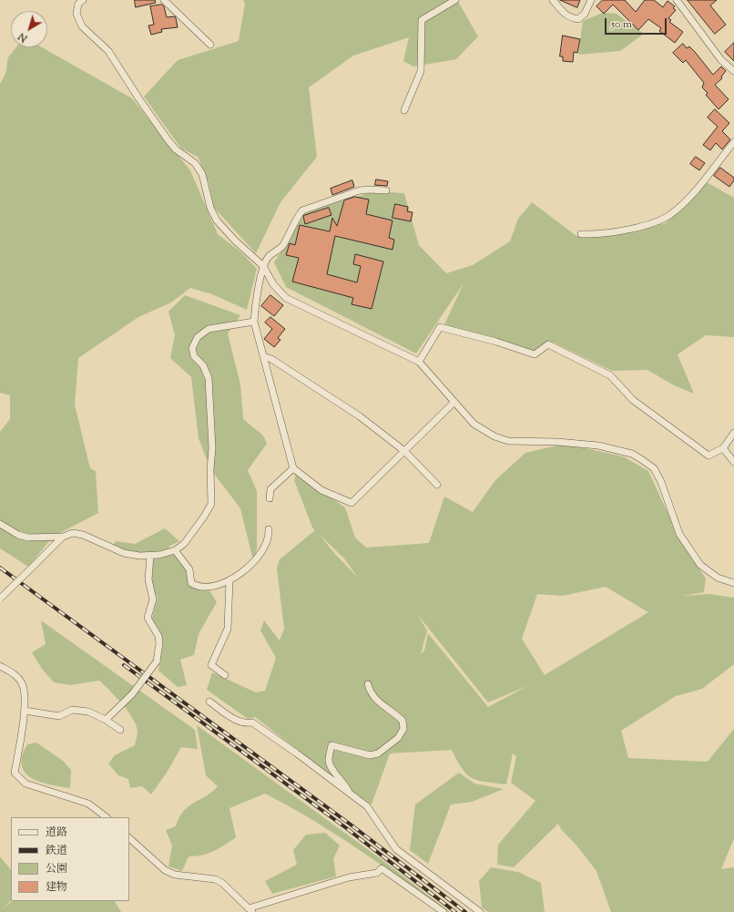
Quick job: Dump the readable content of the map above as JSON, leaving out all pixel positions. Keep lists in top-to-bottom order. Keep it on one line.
{"legend":["道路","鉄道","公園","建物"],"scale_bar":"50 m","north":"bottom left"}
